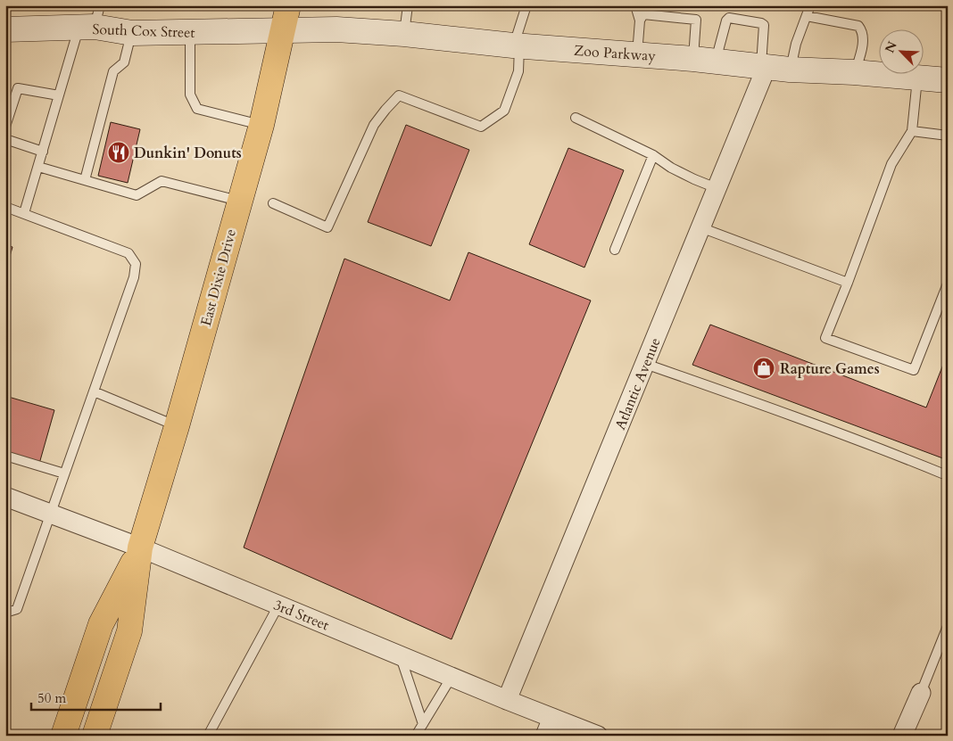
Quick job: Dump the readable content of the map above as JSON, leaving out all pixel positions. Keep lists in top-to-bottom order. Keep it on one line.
{"streets":{"main road":["South Cox Street","Zoo Parkway","East Dixie Drive"],"street":["Atlantic Avenue","3rd Street"]},"crossings":[["South Cox Street","Zoo Parkway"],["South Cox Street","East Dixie Drive"],["Zoo Parkway","East Dixie Drive"],["Zoo Parkway","Atlantic Avenue"],["East Dixie Drive","3rd Street"],["Atlantic Avenue","3rd Street"]],"places":{"restaurant":["Dunkin' Donuts"],"shop":["Rapture Games"]},"scale_bar":"50 m","north":"top left"}
